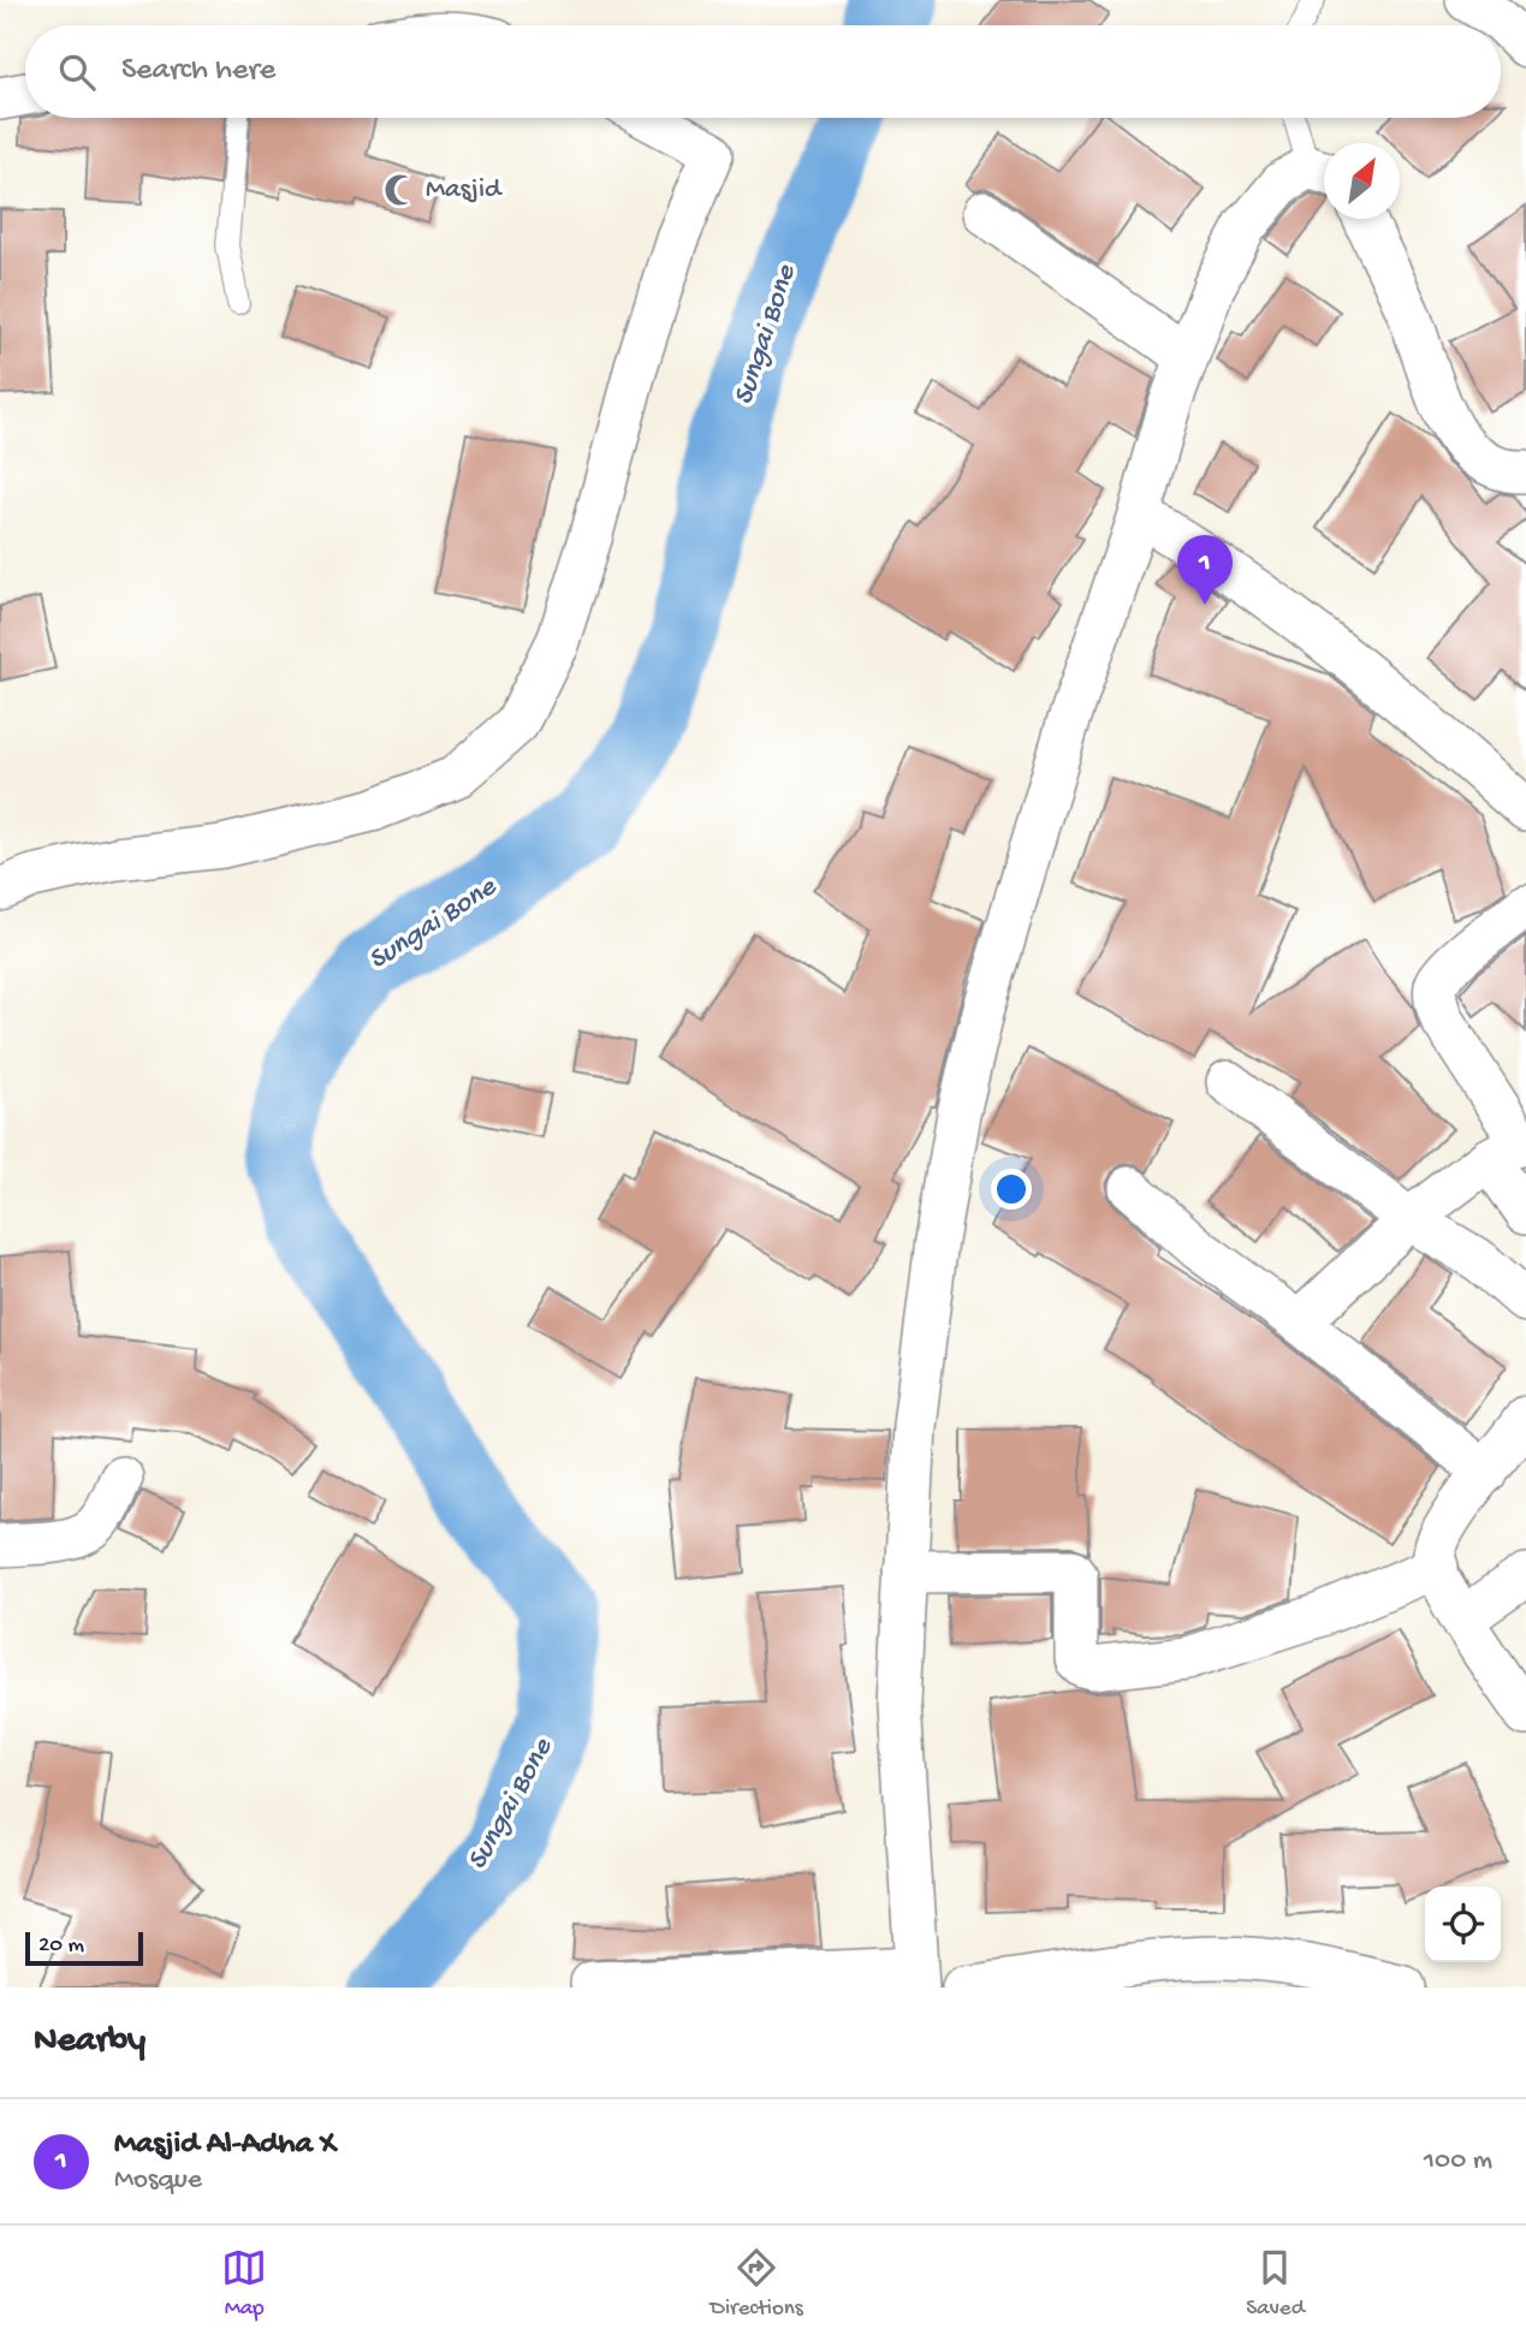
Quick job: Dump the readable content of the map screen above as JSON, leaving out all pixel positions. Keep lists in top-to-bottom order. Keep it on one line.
{"water":["Sungai Bone"],"places":{"mosque":["Masjid"]},"scale_bar":"20 m","north":"top right","page":{"search":"Search here","pins":"1","scale":"20 m","heading":"Nearby","list":[{"mark":"1","name":"Masjid Al-Adha X","note":"Mosque","value":"100 m"}],"nav":["Map","Directions","Saved"]}}
